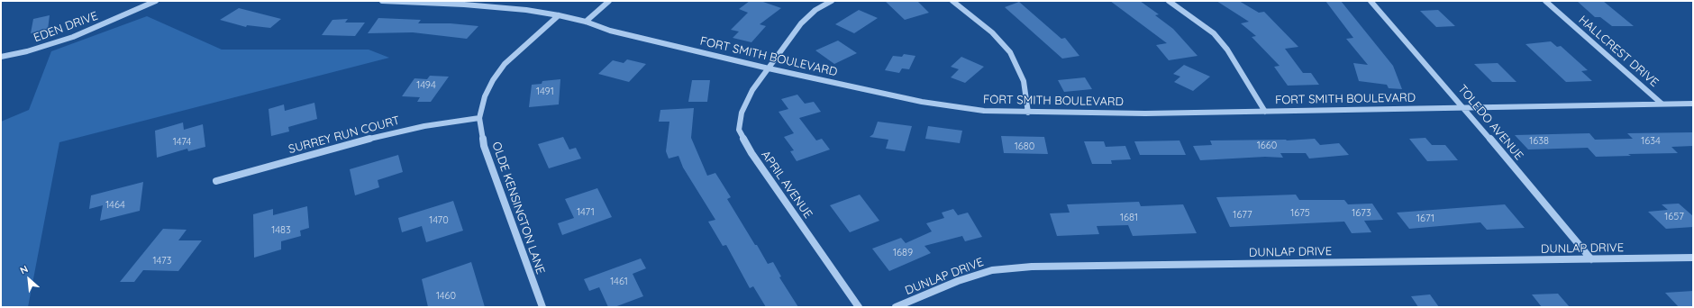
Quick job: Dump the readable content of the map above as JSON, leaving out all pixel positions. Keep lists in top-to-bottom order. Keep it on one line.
{"streets":{"street":["EDEN DRIVE","HALLCREST DRIVE","FORT SMITH BOULEVARD","TOLEDO AVENUE","SURREY RUN COURT","APRIL AVENUE","OLDE KENSINGTON LANE","DUNLAP DRIVE"]},"crossings":[["HALLCREST DRIVE","FORT SMITH BOULEVARD"],["FORT SMITH BOULEVARD","TOLEDO AVENUE"],["FORT SMITH BOULEVARD","APRIL AVENUE"],["FORT SMITH BOULEVARD","OLDE KENSINGTON LANE"],["TOLEDO AVENUE","DUNLAP DRIVE"],["SURREY RUN COURT","OLDE KENSINGTON LANE"]],"house_numbers":["1494","1491","1638","1634","1474","1660","1680","1464","1471","1675","1673","1677","1657","1681","1671","1470","1483","1689","1473","1461","1460"],"north":"top left"}
